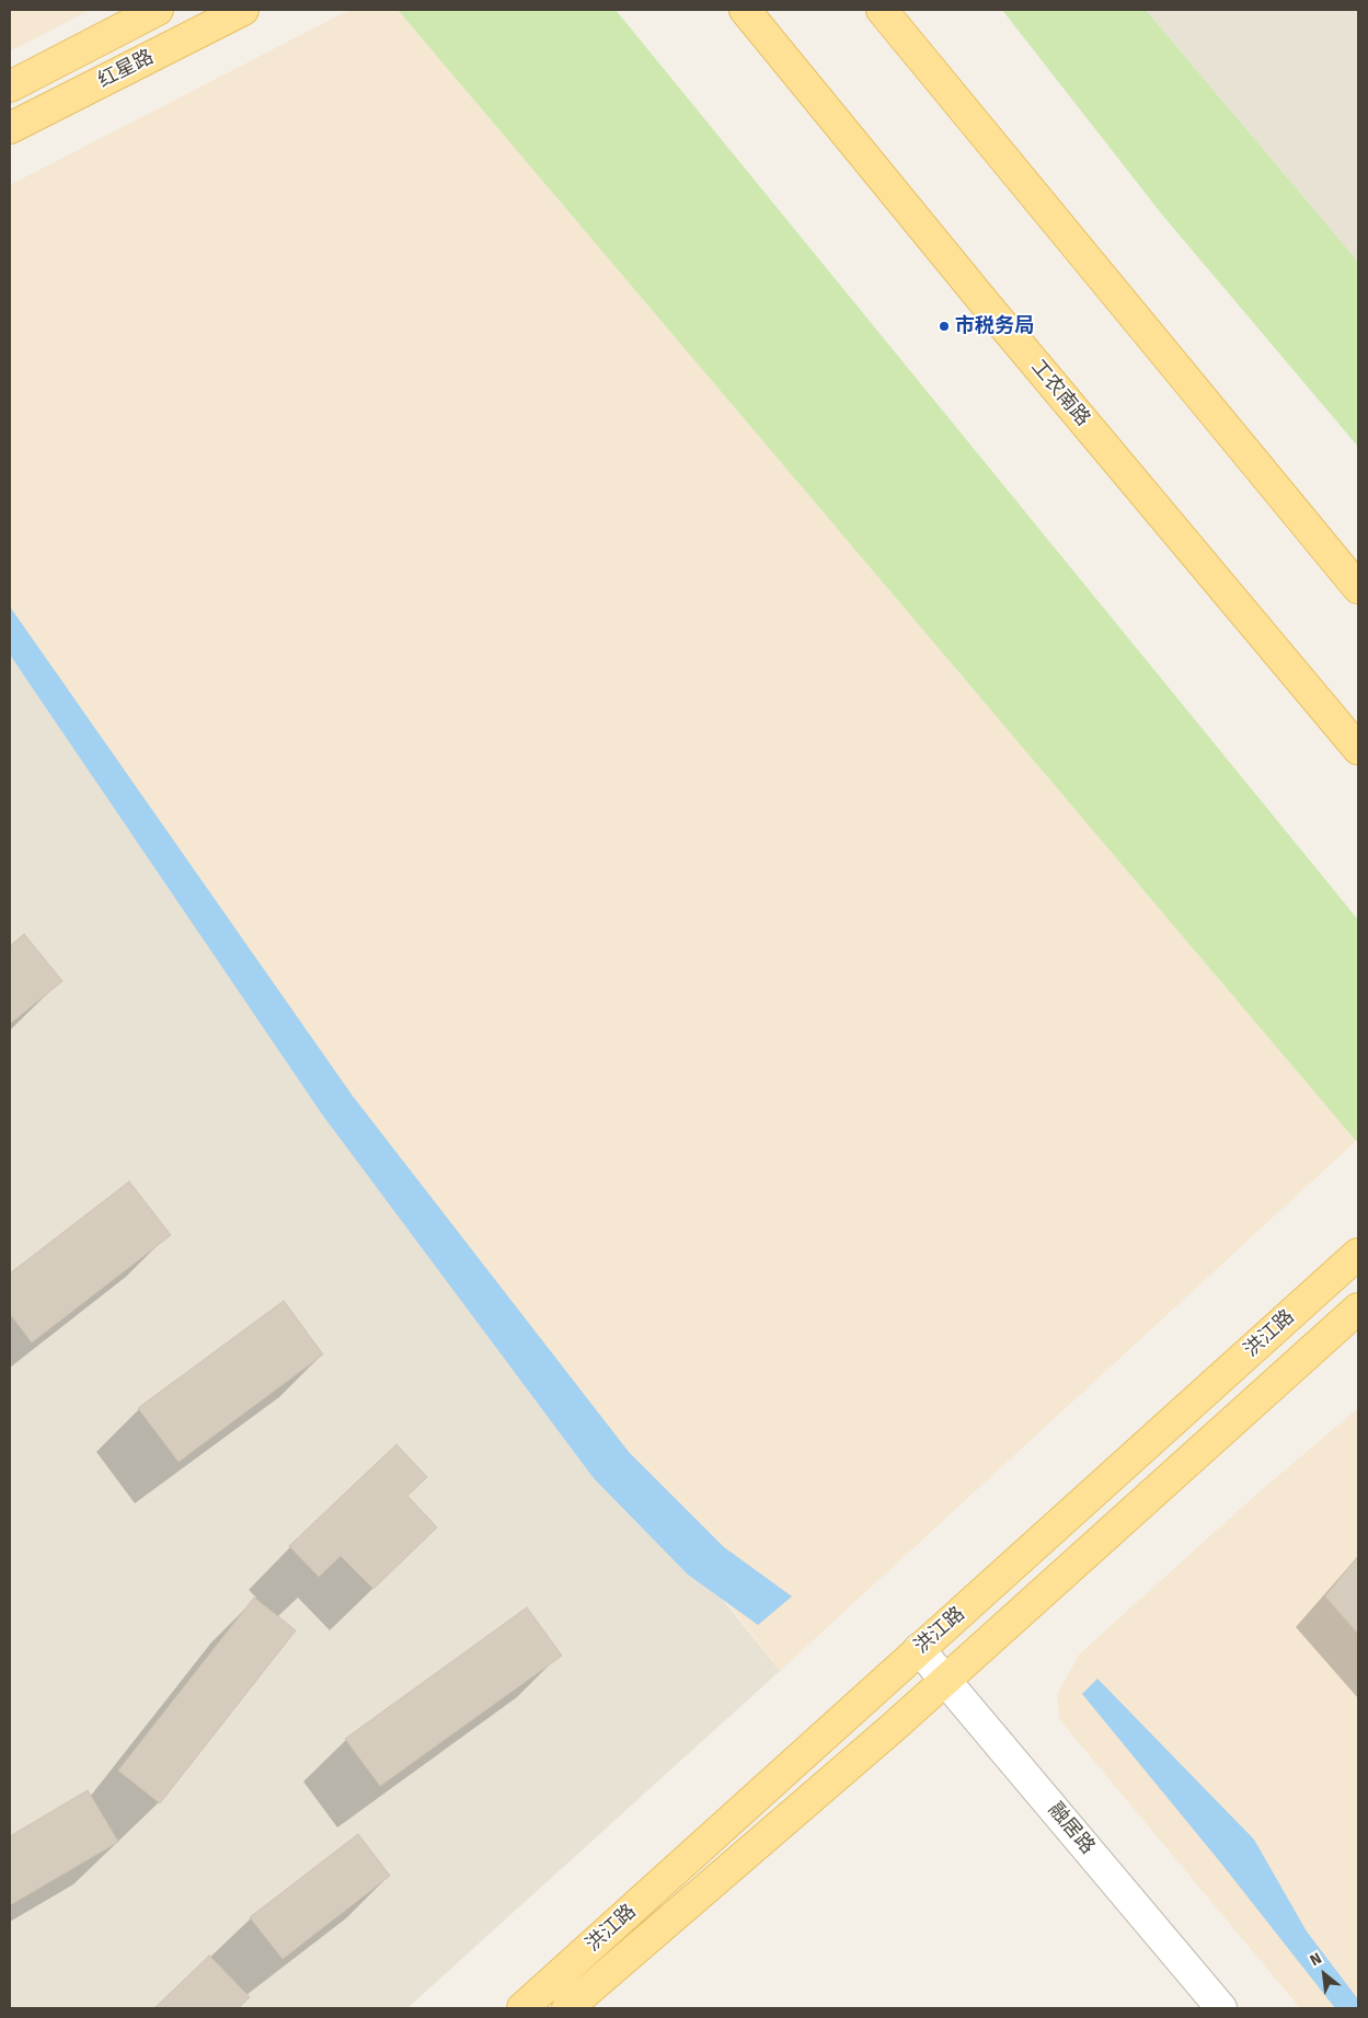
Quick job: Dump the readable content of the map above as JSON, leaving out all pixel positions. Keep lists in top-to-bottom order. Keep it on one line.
{"streets":{"main road":["红星路","工农南路","洪江路"],"street":["融居路"]},"crossings":[["洪江路","融居路"]],"places":["市税务局"],"north":"top left"}
